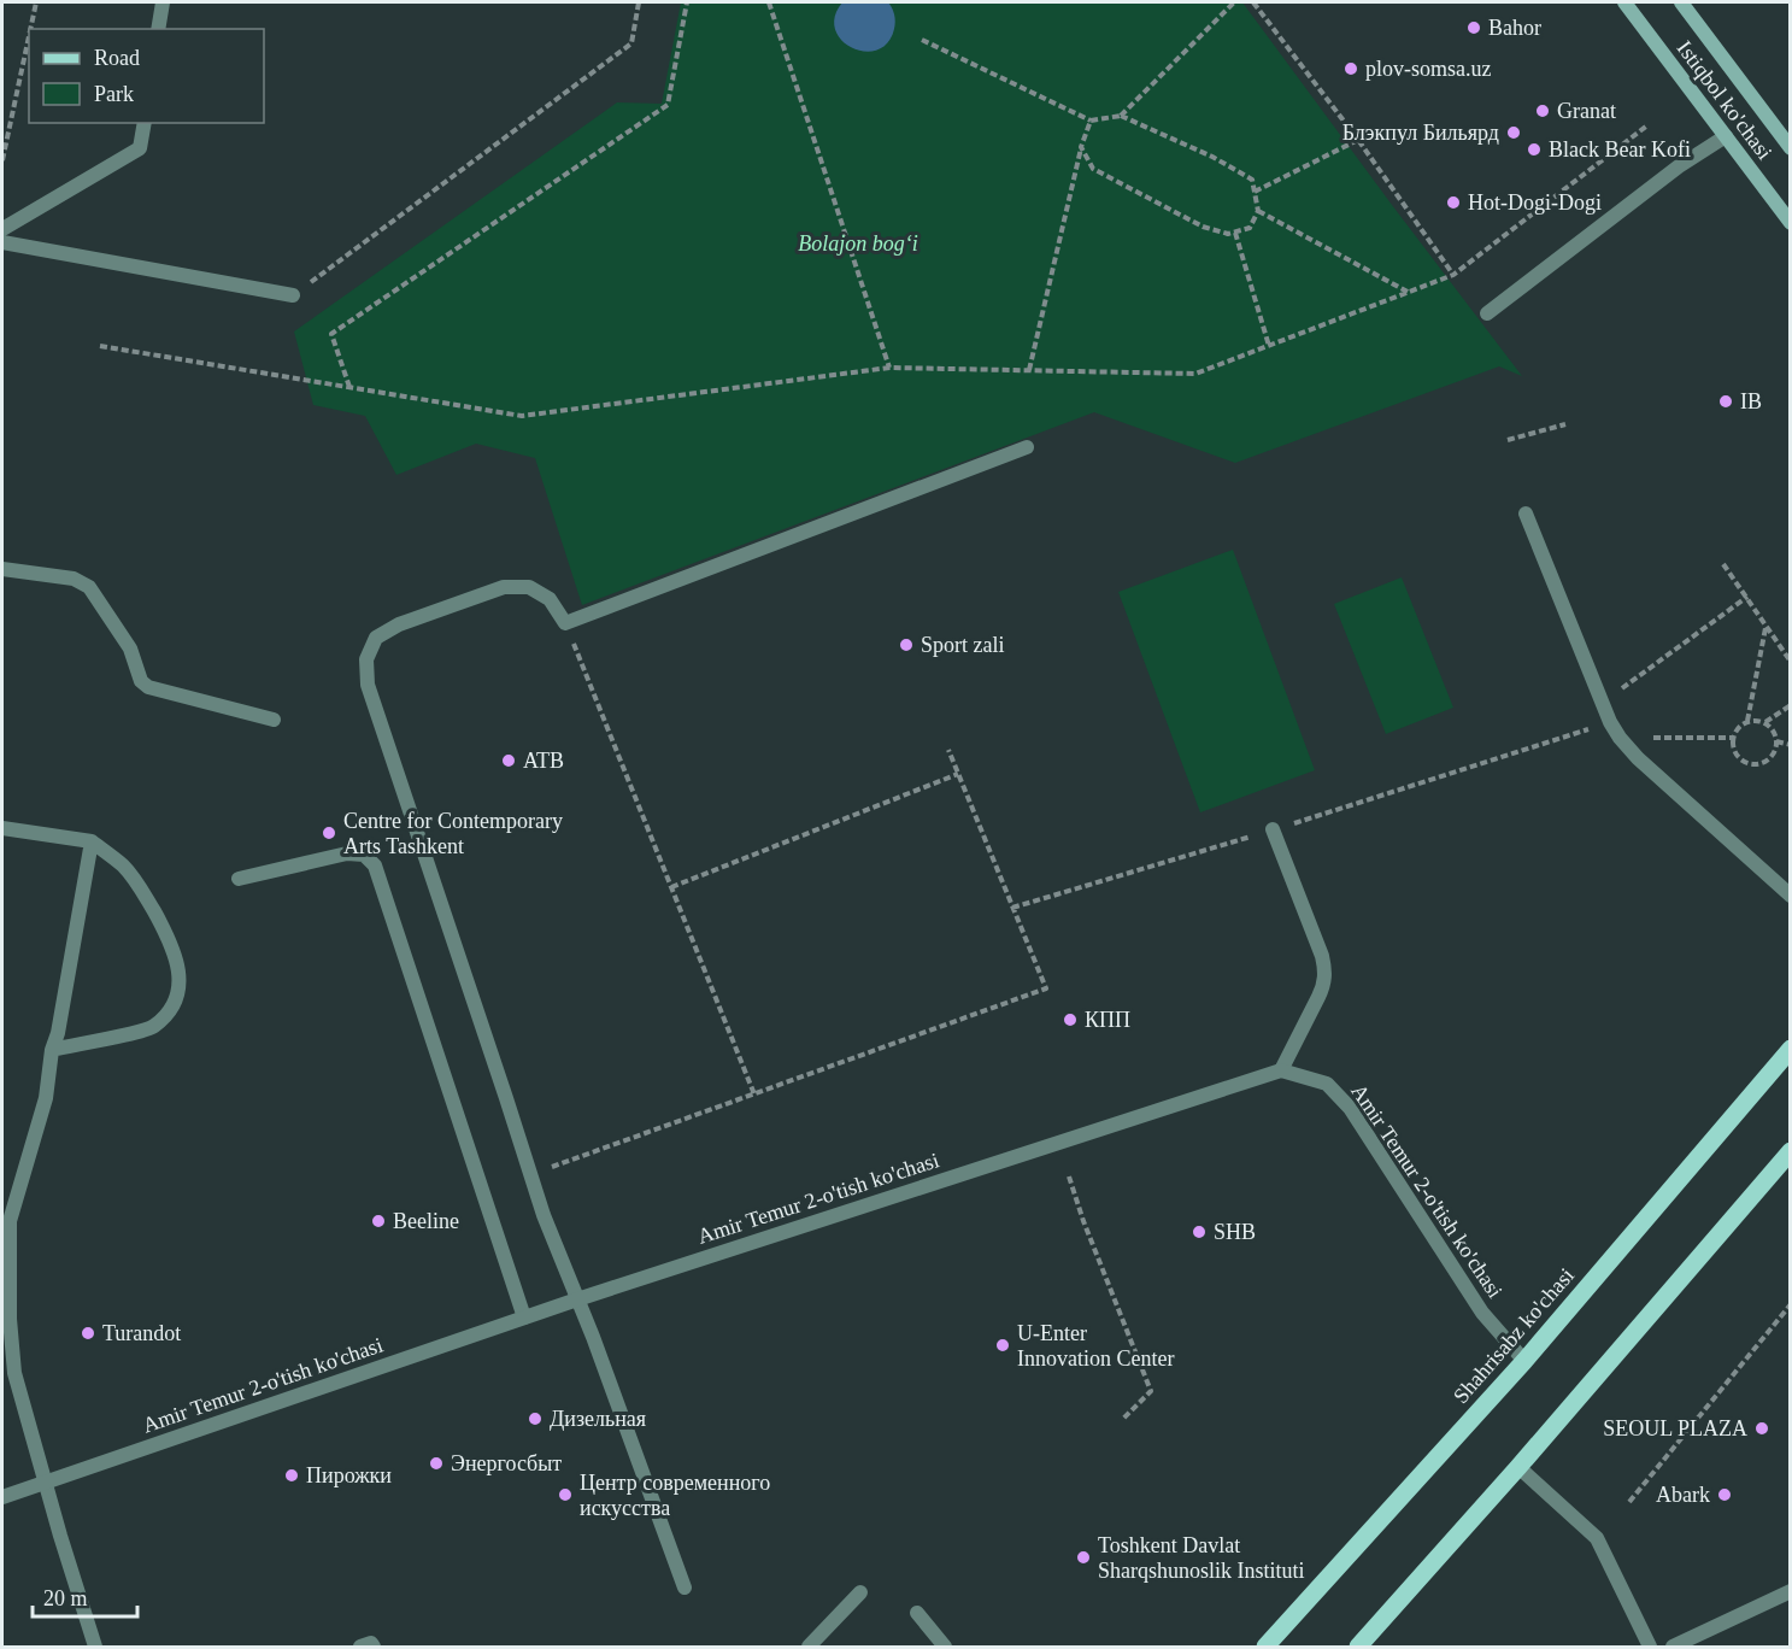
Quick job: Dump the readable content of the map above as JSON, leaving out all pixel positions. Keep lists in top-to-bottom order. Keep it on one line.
{"streets":{"main road":["Shahrisabz ko'chasi"],"street":["Istiqbol ko'chasi","Amir Temur 2-o'tish ko'chasi"]},"crossings":[["Amir Temur 2-o'tish ko'chasi","Shahrisabz ko'chasi"]],"parks":["Bolajon bog‘i"],"places":["Bahor","plov-somsa.uz","Granat","Блэкпул Бильярд","Black Bear Kofi","Hot-Dogi-Dogi","IB","Sport zali","ATB","Centre for Contemporary Arts Tashkent","КПП","Beeline","SHB","Turandot","U-Enter Innovation Center","Дизельная","SEOUL PLAZA","Энергосбыт","Пирожки","Центр современного искусства","Abark","Toshkent Davlat Sharqshunoslik Instituti"],"legend":["Road","Park"],"scale_bar":"20 m"}
